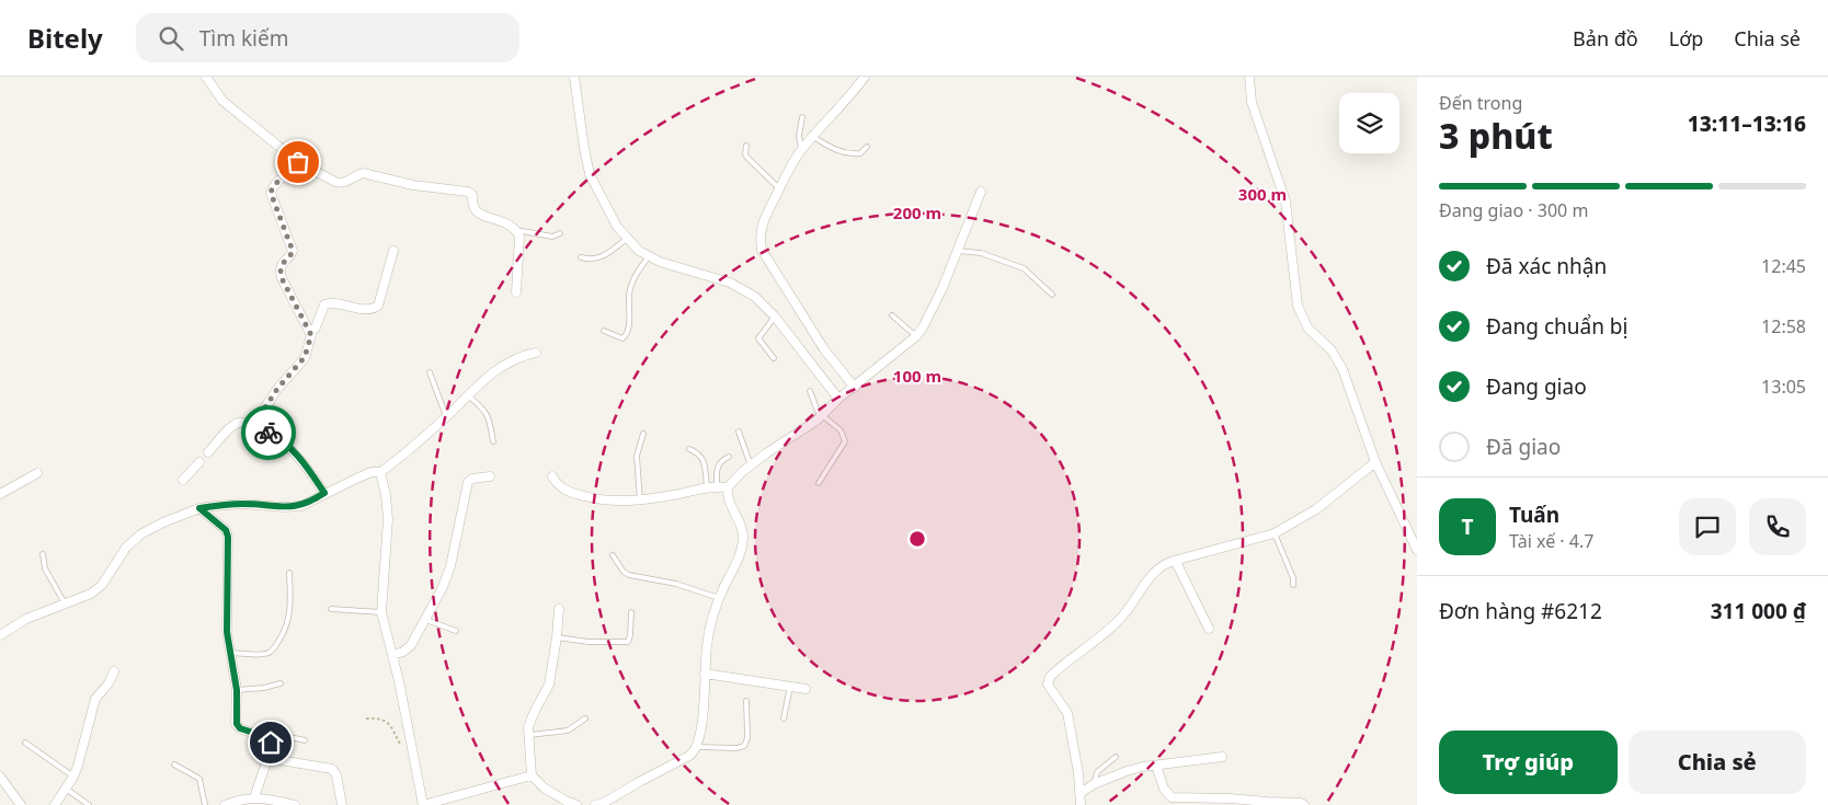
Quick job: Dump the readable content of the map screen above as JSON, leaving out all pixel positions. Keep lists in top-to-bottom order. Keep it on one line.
{"page":{"header":"Bitely","search":"Tìm kiếm","nav":["Bản đồ","Lớp","Chia sẻ"],"heading":["3 phút","Đến trong","13:11–13:16"],"panel":["Tuấn","Tài xế · 4.7","Đơn hàng #6212","311 000 ₫"],"bar":"Đang giao · 300 m","list":[["Đã xác nhận","12:45"],["Đang chuẩn bị","12:58"],["Đang giao","13:05"],"Đã giao"],"round":"T","buttons":["Trợ giúp","Chia sẻ"]},"rings":["300 m","200 m","100 m"]}
